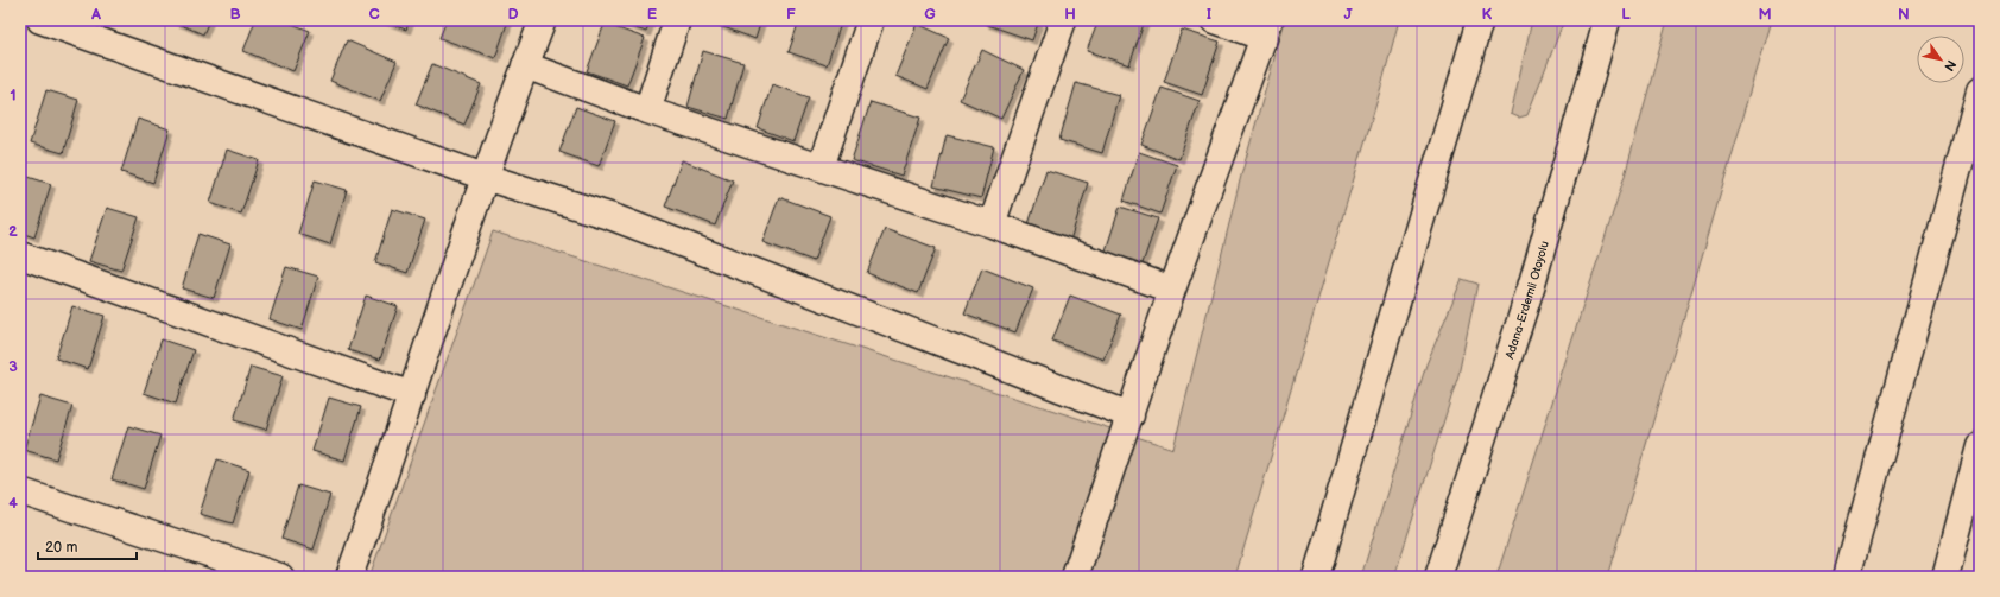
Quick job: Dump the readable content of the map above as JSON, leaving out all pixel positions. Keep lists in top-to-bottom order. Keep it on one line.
{"streets":{"main road":["Adana-Erdemli Otoyolu"]},"scale_bar":"20 m","north":"bottom right","grid":{"columns":["A","B","C","D","E","F","G","H","I","J","K","L","M","N"],"rows":["1","2","3","4"]}}
